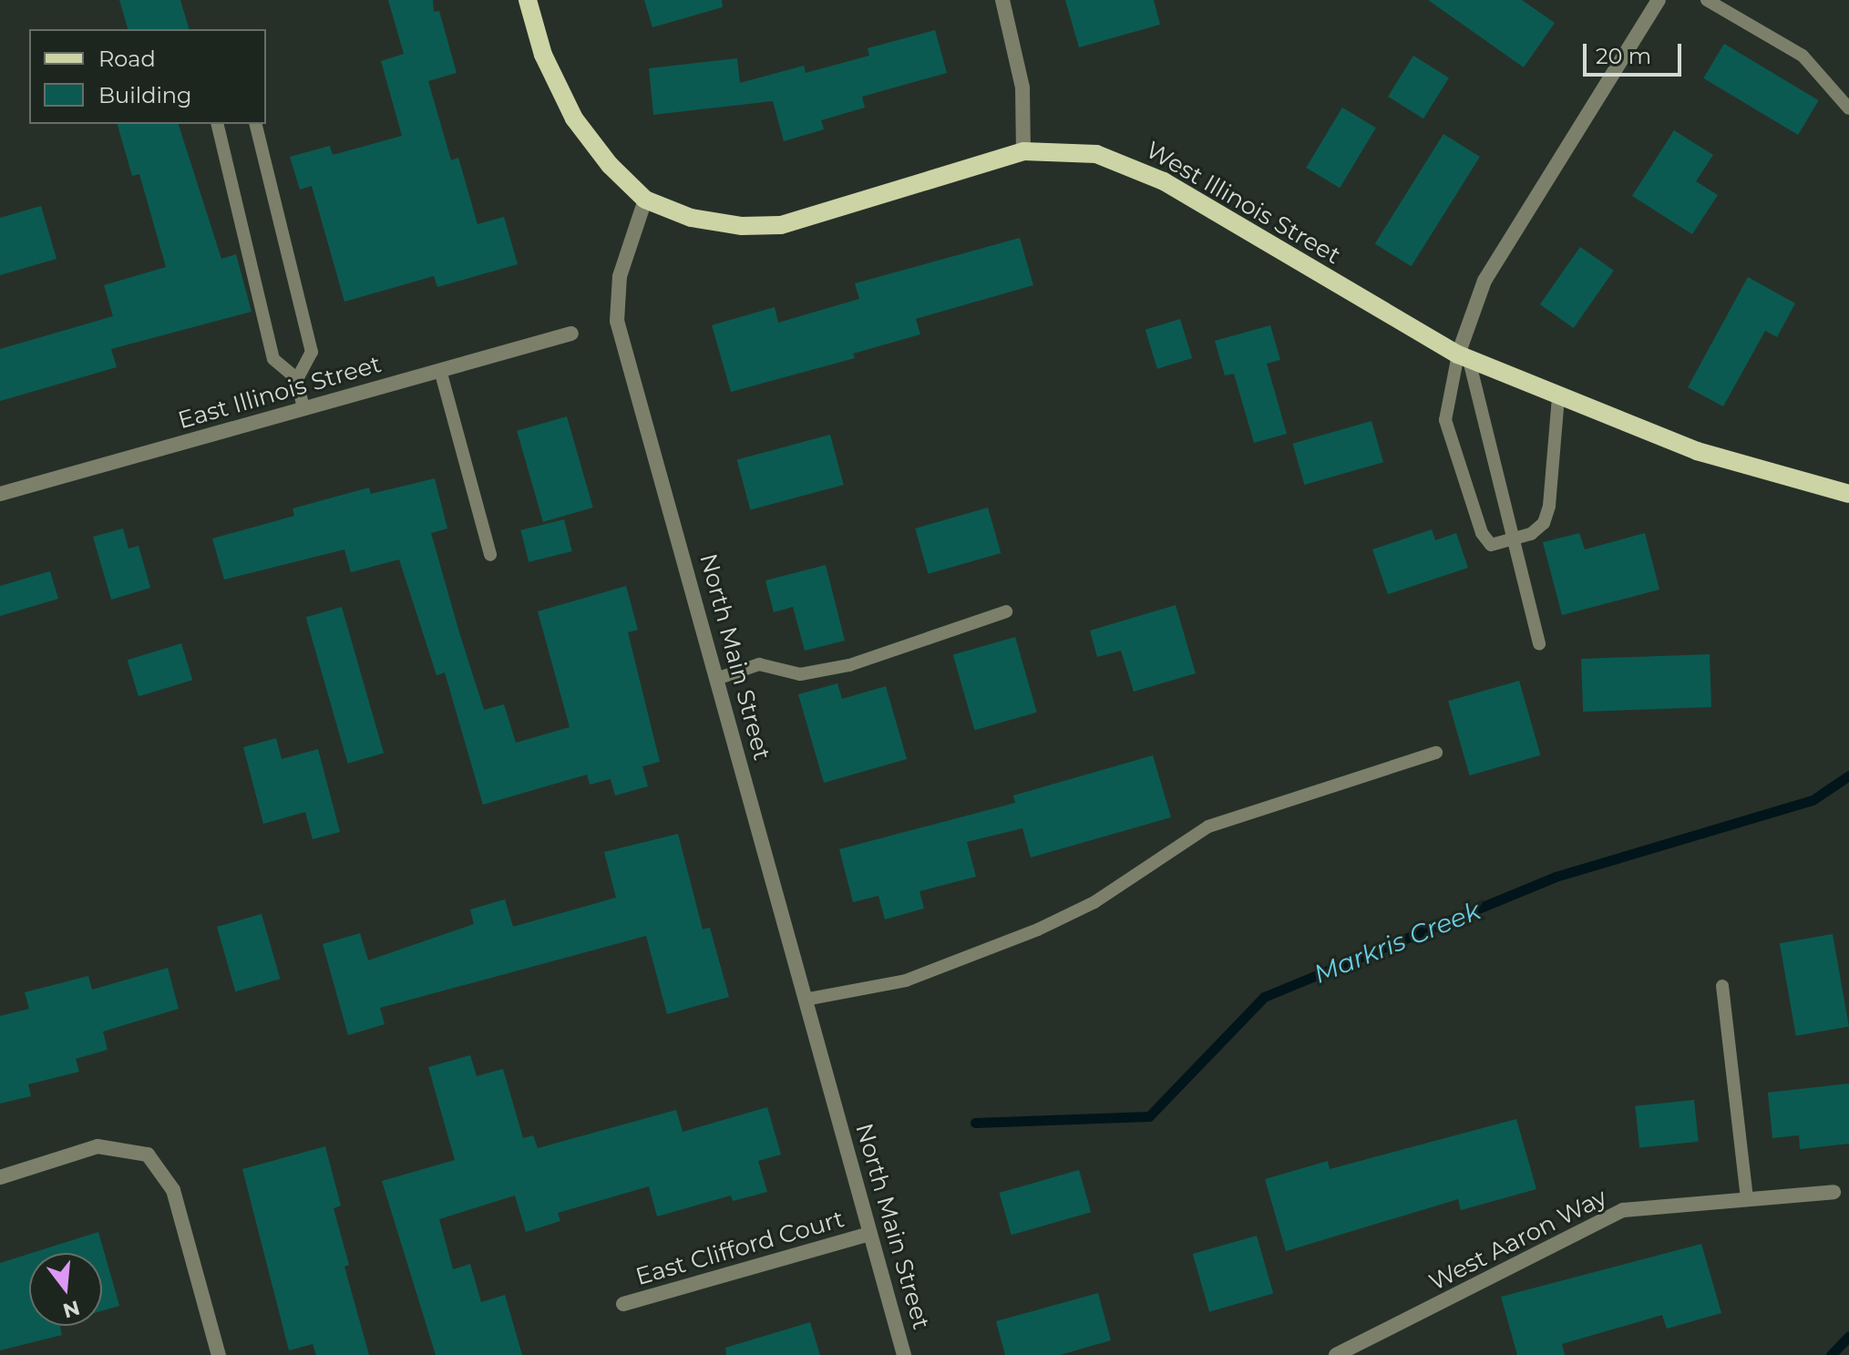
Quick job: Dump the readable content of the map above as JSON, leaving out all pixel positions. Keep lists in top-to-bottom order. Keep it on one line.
{"streets":{"main road":["West Illinois Street"],"street":["East Illinois Street","North Main Street","West Aaron Way","East Clifford Court"]},"crossings":[["West Illinois Street","North Main Street"],["North Main Street","East Clifford Court"]],"water":["Markris Creek"],"legend":["Road","Building"],"scale_bar":"20 m","north":"bottom"}
